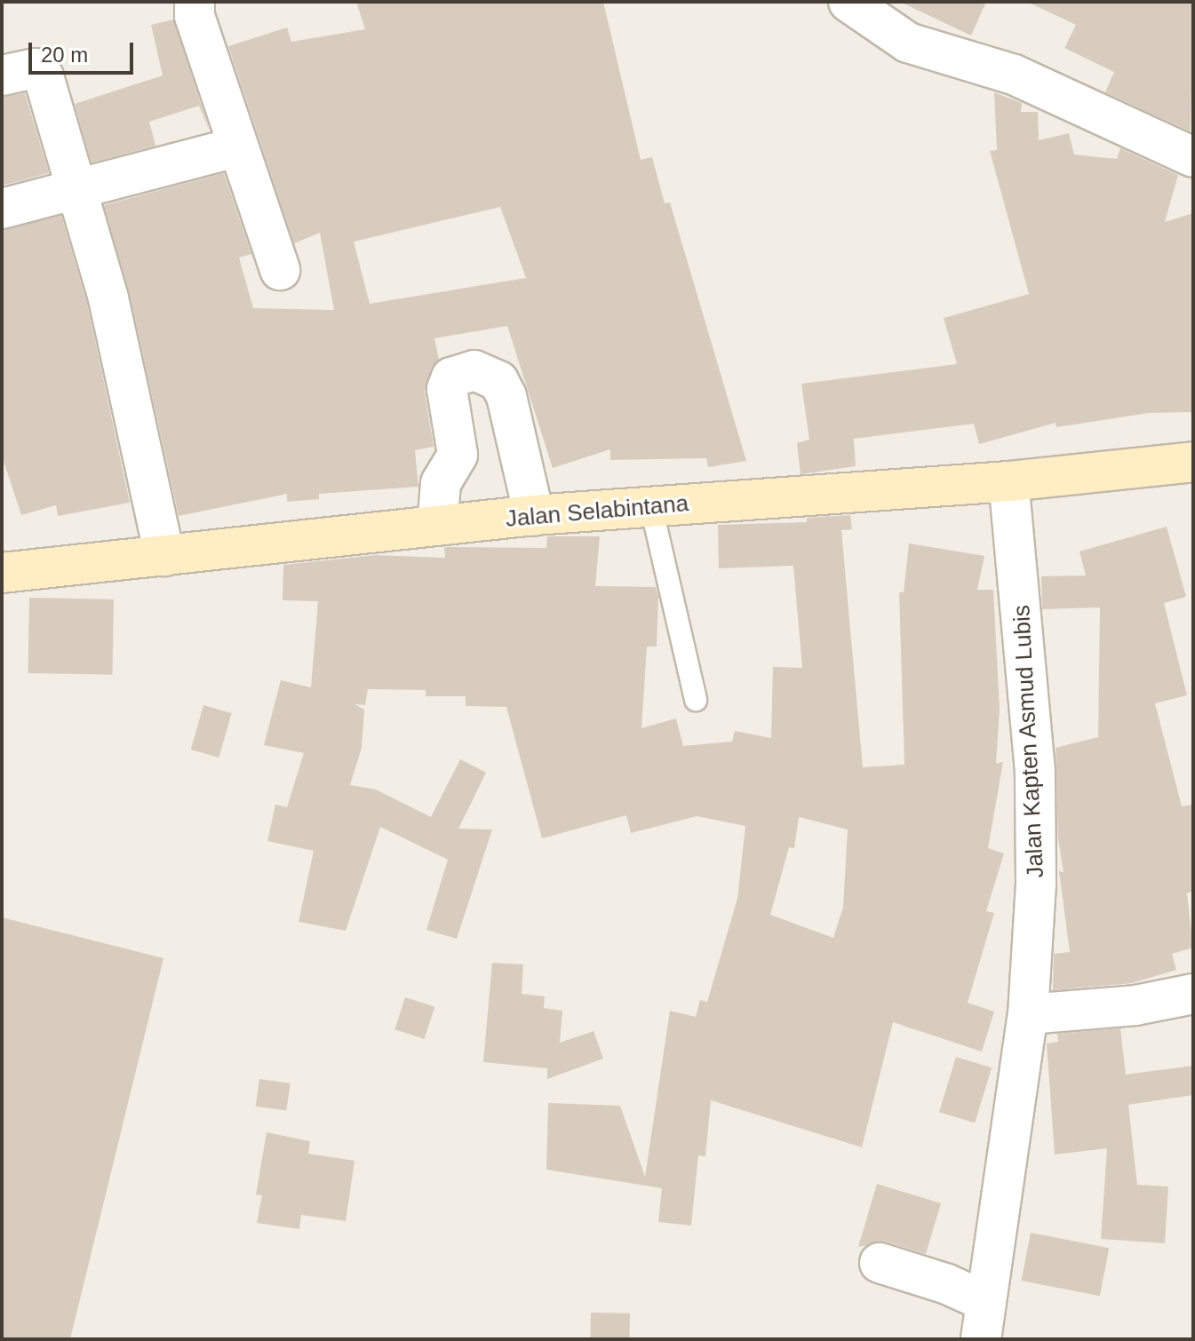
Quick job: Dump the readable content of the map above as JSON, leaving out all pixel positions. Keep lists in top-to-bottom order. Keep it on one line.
{"streets":{"street":["Jalan Selabintana","Jalan Kapten Asmud Lubis"]},"crossings":[["Jalan Selabintana","Jalan Kapten Asmud Lubis"]],"scale_bar":"20 m"}
